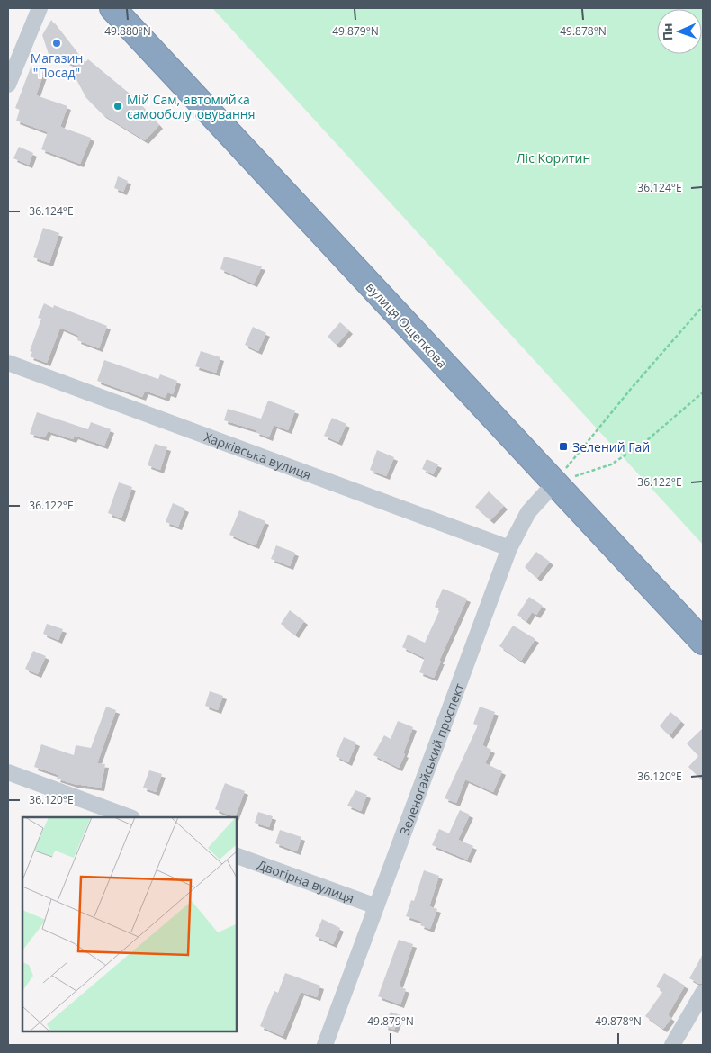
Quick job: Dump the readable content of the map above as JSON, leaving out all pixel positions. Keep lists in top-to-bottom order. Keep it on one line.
{"streets":{"highway":["вулиця Ощепкова"],"street":["Харківська вулиця","Зеленогайський проспект","Двогірна вулиця"]},"crossings":[["вулиця Ощепкова","Зеленогайський проспект"],["Харківська вулиця","Зеленогайський проспект"],["Зеленогайський проспект","Двогірна вулиця"]],"parks":["Ліс Коритин"],"places":{"other":["Магазин \"Посад\"","Мій Сам, автомийка самообслуговування"],"transit":["Зелений Гай"]},"north":"left","coordinates":["49.880°N","49.879°N","49.878°N","36.124°E","36.122°E","36.120°E"]}
